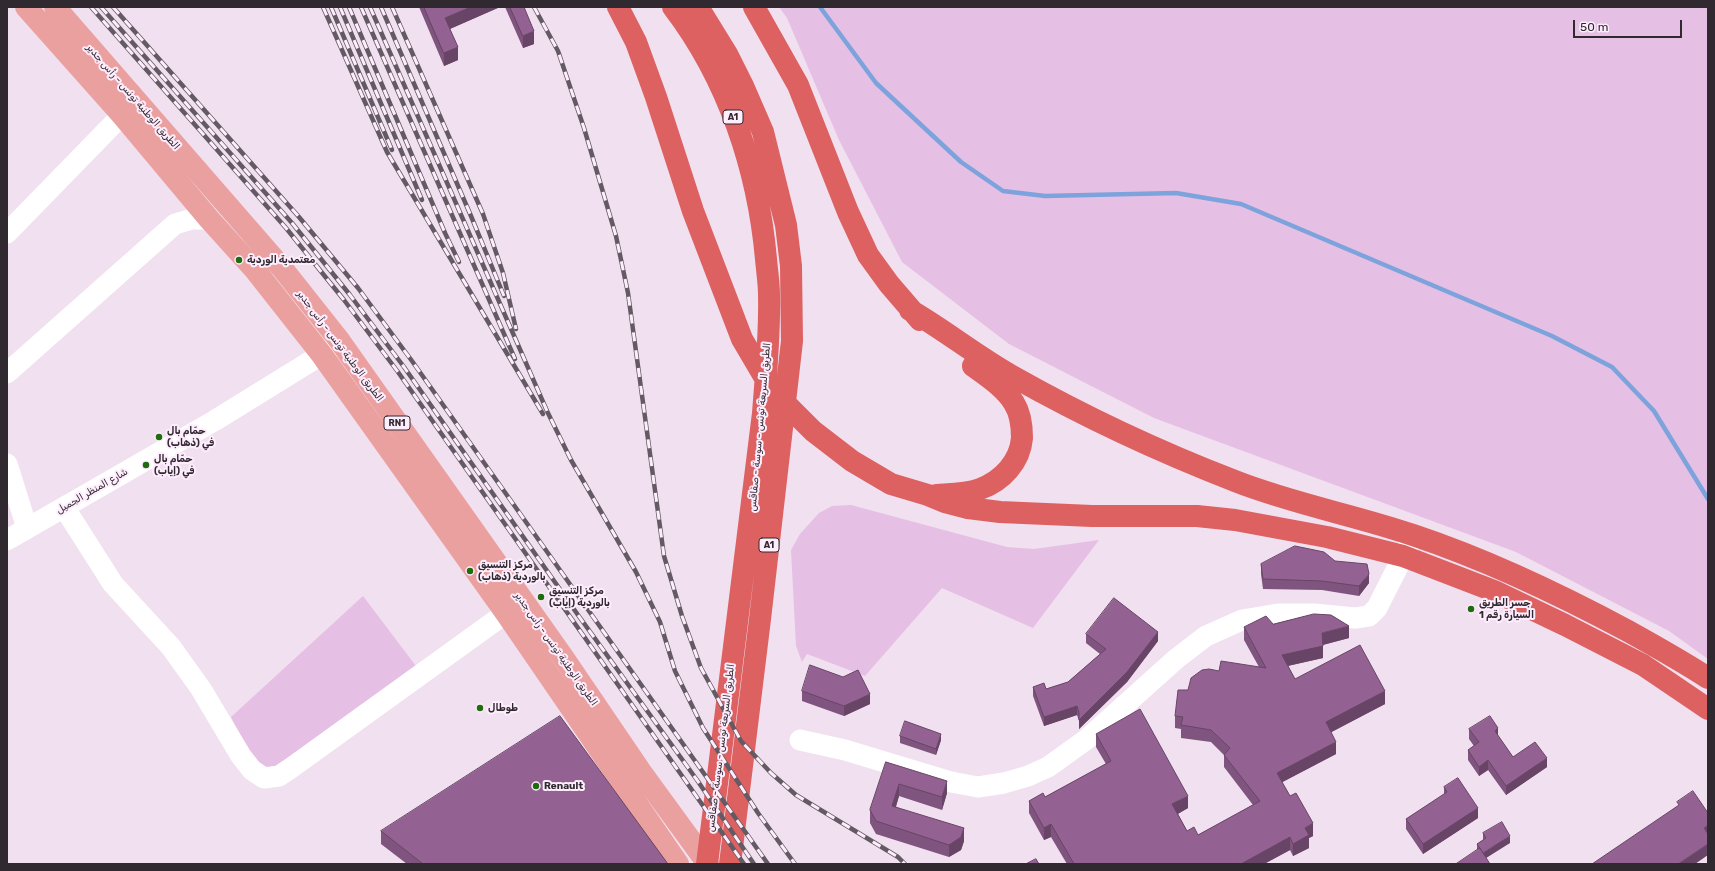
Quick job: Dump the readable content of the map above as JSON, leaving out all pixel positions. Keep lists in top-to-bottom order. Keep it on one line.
{"streets":{"highway":["A1","الطريق السريعة تونس - سوسة - صفاقس"],"main road":["الطريق الوطنية تونس - رأس جدير","RN1"],"street":["شارع المنظر الجميل"]},"crossings":[["الطريق الوطنية تونس - رأس جدير","الطريق السريعة تونس - سوسة - صفاقس"],["الطريق الوطنية تونس - رأس جدير","شارع المنظر الجميل"]],"places":["معتمدية الوردية","حمّام بال في (ذهاب)","حمّام بال في (إياب)","مركز التنسيق بالوردية (ذهاب)","مركز التنسيق بالوردية (إياب)","جسر الطريق السيارة رقم 1","طوطال","Renault"],"scale_bar":"50 m"}
